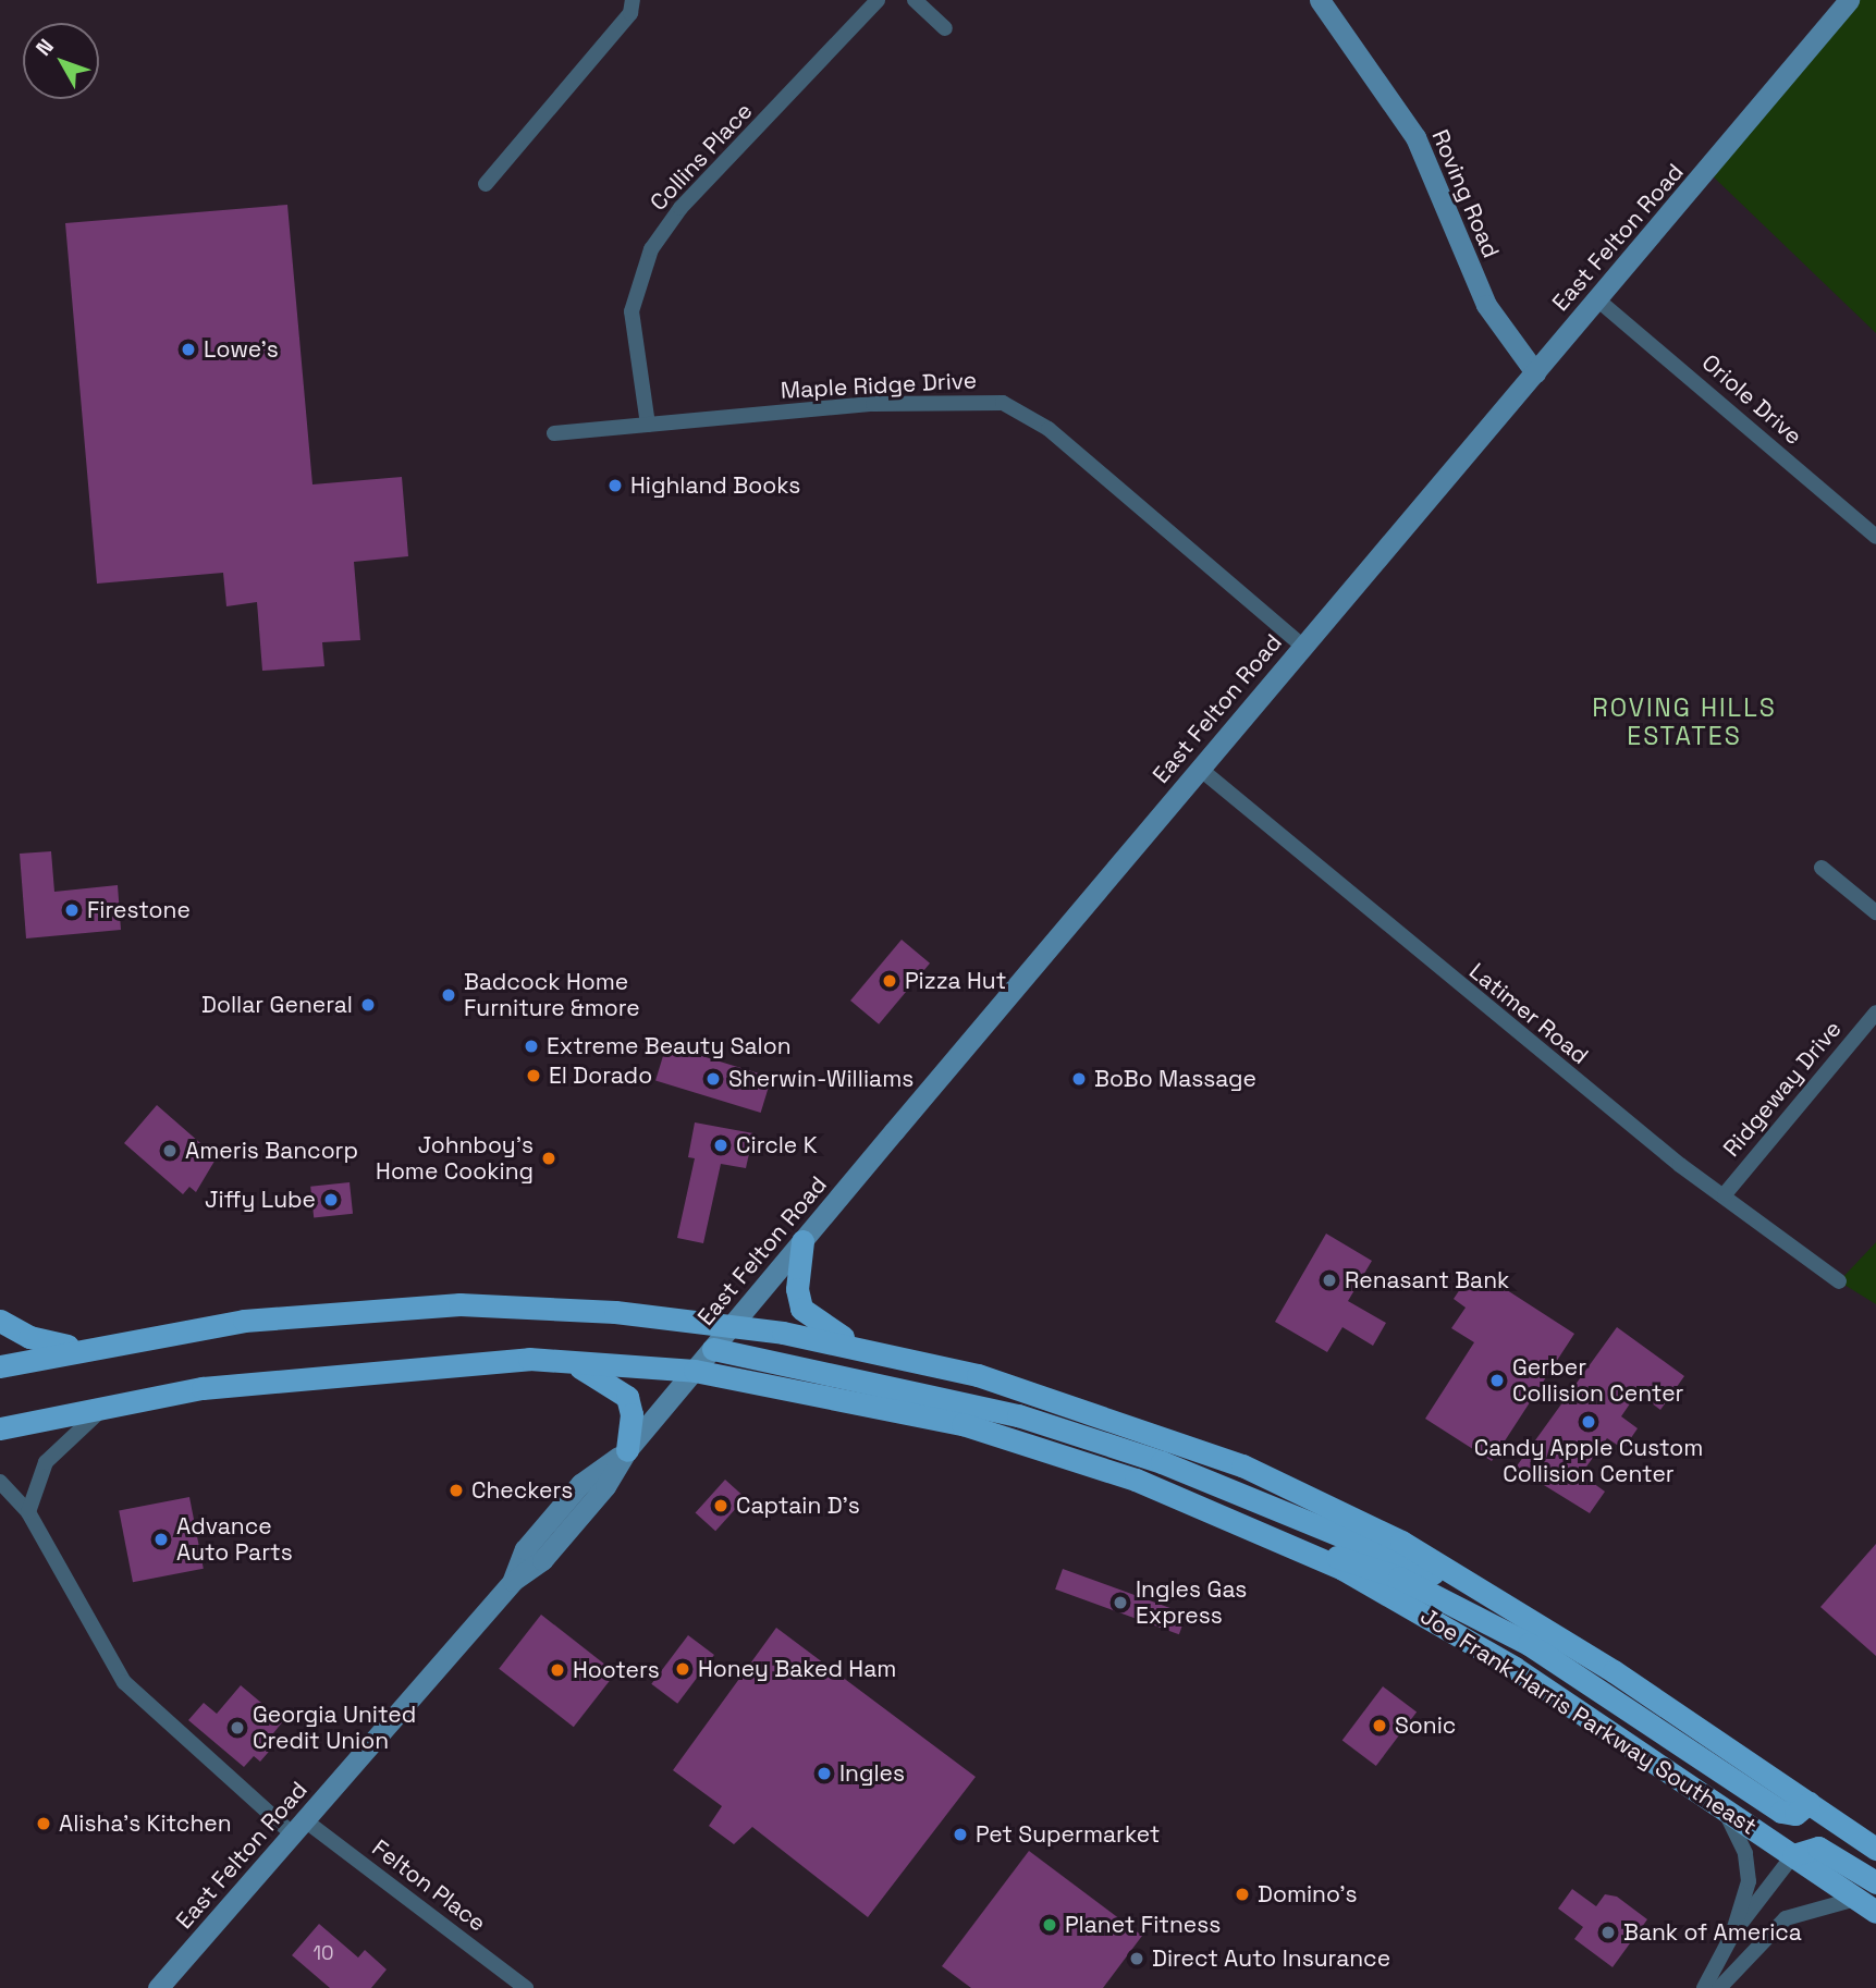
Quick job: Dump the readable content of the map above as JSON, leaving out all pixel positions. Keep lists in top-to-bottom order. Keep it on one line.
{"streets":{"main road":["Joe Frank Harris Parkway Southeast"],"street":["Collins Place","Roving Road","East Felton Road","Maple Ridge Drive","Oriole Drive","Latimer Road","Ridgeway Drive","Felton Place"]},"crossings":[["Collins Place","Maple Ridge Drive"],["Roving Road","East Felton Road"],["East Felton Road","Maple Ridge Drive"],["East Felton Road","Oriole Drive"],["East Felton Road","Latimer Road"],["East Felton Road","Joe Frank Harris Parkway Southeast"],["East Felton Road","Felton Place"],["Latimer Road","Ridgeway Drive"]],"districts":["ROVING HILLS ESTATES"],"places":["Lowe's","Highland Books","Firestone","Pizza Hut","Badcock Home Furniture &more","Dollar General","Extreme Beauty Salon","El Dorado","Sherwin-Williams","BoBo Massage","Circle K","Ameris Bancorp","Johnboy’s Home Cooking","Jiffy Lube","Renasant Bank","Gerber Collision Center","Candy Apple Custom Collision Center","Checkers","Captain D's","Advance Auto Parts","Ingles Gas Express","Honey Baked Ham","Hooters","Sonic","Georgia United Credit Union","Ingles","Alisha's Kitchen","Pet Supermarket","Domino's","Planet Fitness","Bank of America","Direct Auto Insurance"],"house_numbers":["10"],"north":"top left"}
